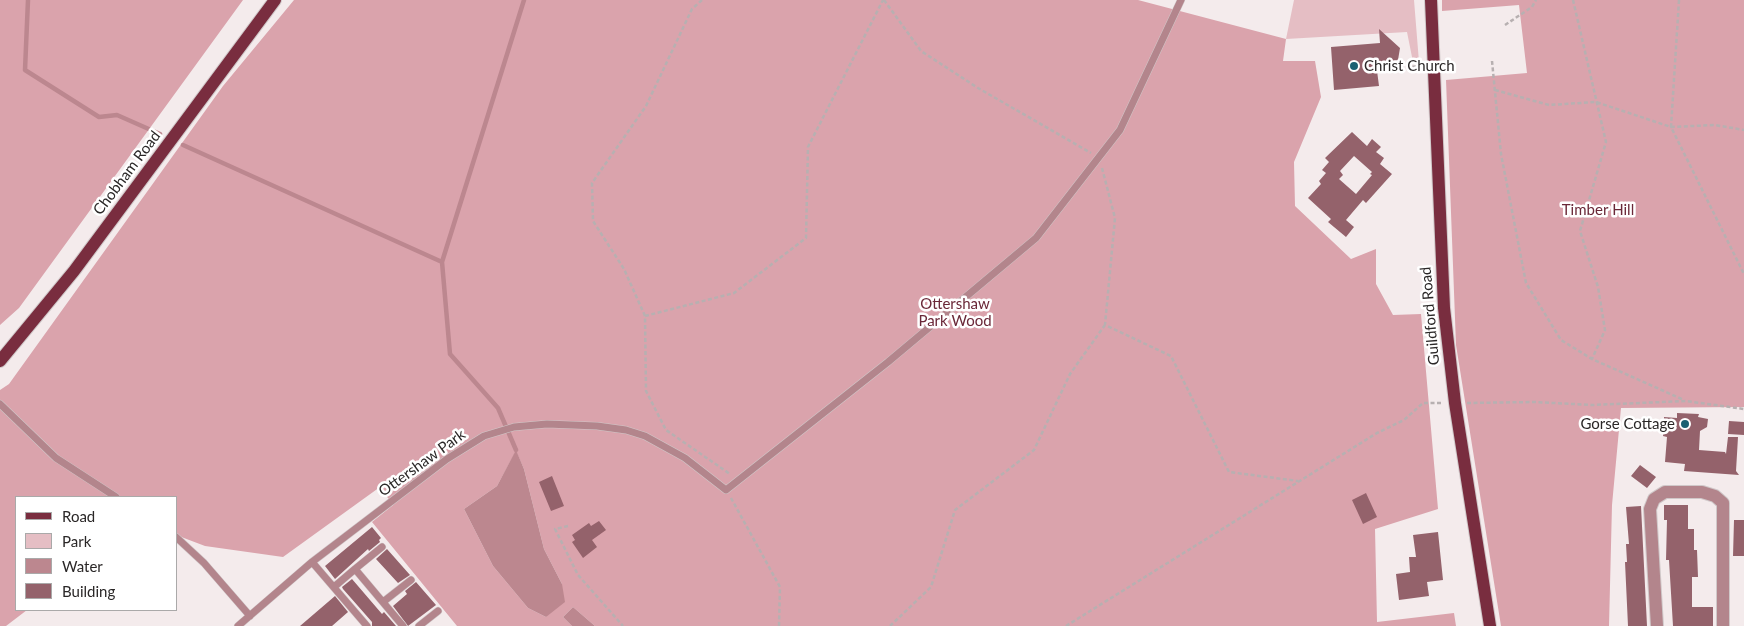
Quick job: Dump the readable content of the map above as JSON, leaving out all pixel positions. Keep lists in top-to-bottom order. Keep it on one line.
{"streets":{"main road":["Chobham Road","Guildford Road"],"lane":["Ottershaw Park"]},"parks":["Timber Hill","Ottershaw Park Wood"],"places":["Christ Church","Gorse Cottage"],"legend":["Road","Park","Water","Building"]}
